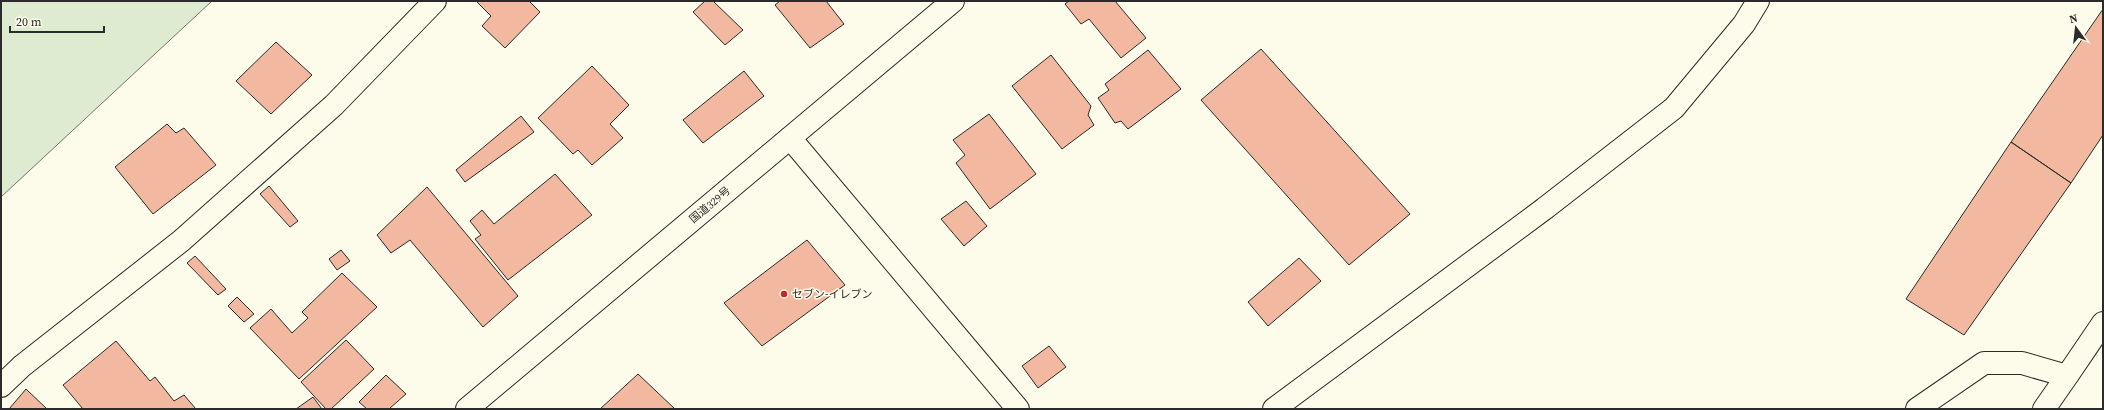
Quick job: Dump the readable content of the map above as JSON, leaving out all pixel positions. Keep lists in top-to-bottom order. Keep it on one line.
{"streets":{"main road":["国道329号"]},"places":["セブン-イレブン"],"scale_bar":"20 m","north":"top"}
